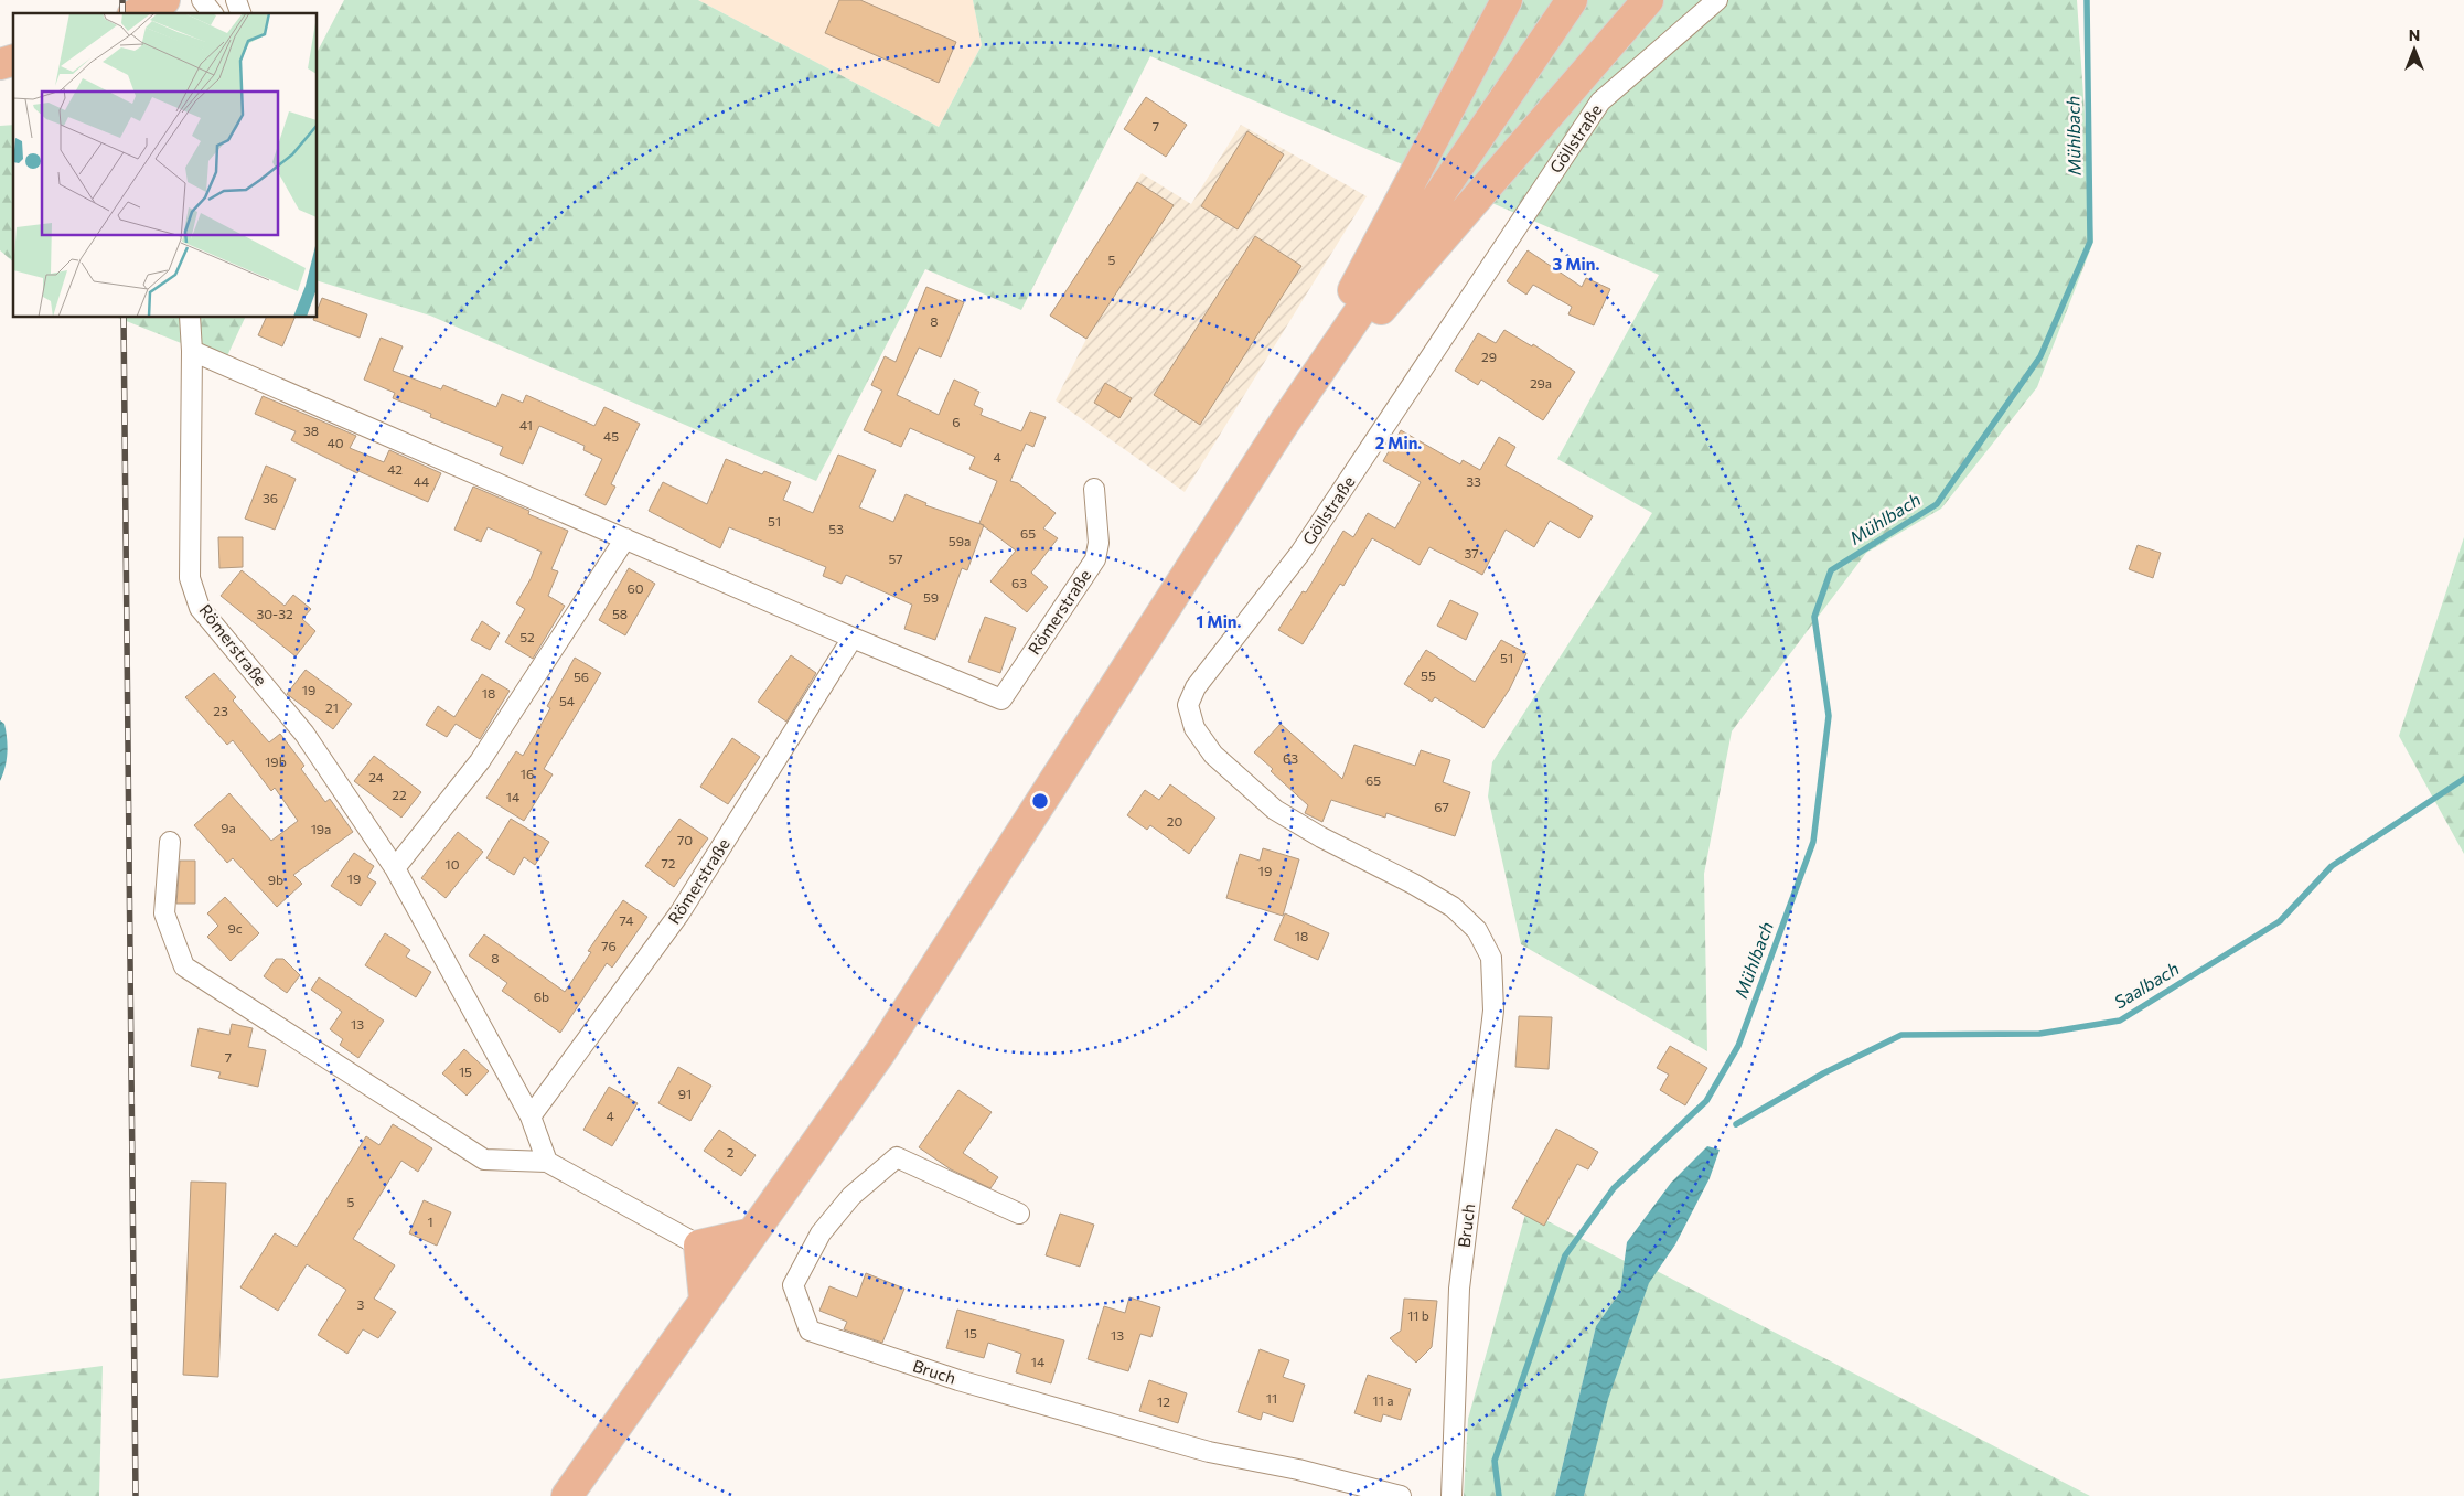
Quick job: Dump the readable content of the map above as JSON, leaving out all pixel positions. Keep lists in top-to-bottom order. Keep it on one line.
{"streets":{"street":["Göllstraße","Römerstraße","Bruch"]},"crossings":[["Göllstraße","Bruch"]],"water":["Mühlbach","Saalbach"],"house_numbers":["7","5","8","29","29a","6","41","38","45","40","4","42","44","33","36","51","53","65","59a","37","57","63","60","59","30-32","58","52","51","55","56","19","18","54","21","23","63","19b","16","24","65","22","14","67","20","9a","19a","70","72","10","19","19","9b","74","9c","18","76","8","6b","13","7","15","91","4","2","5","1","3","11 b","15","13","14","11","11 a","12"],"north":"top","rings":["3 Min.","2 Min.","1 Min."]}
